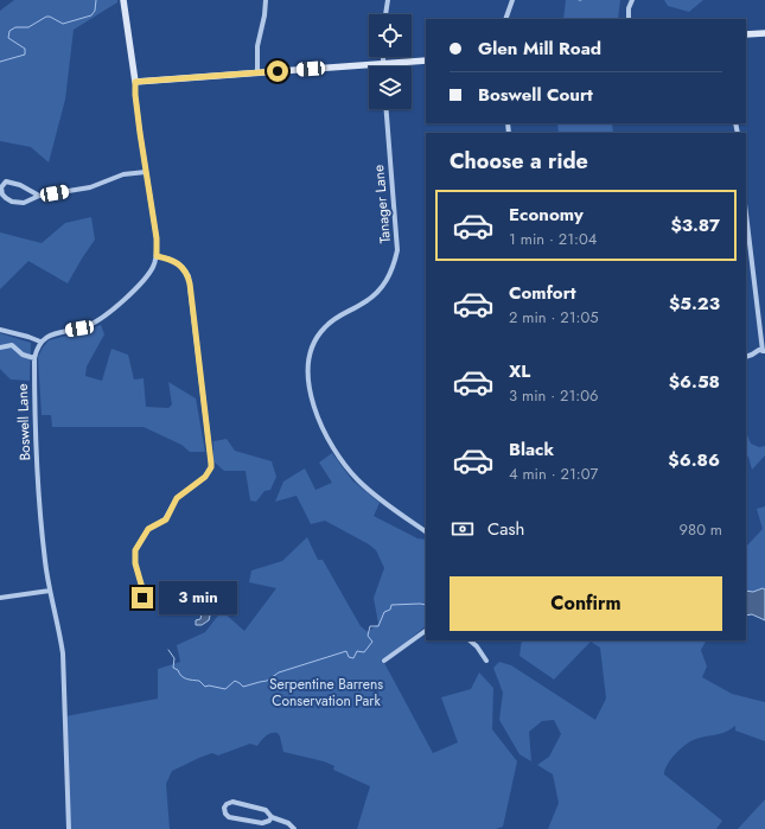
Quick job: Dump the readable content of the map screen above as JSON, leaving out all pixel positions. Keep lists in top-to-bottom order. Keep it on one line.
{"streets":{"street":["Tanager Lane","Boswell Lane"]},"parks":["Serpentine Barrens Conservation Park"],"page":{"banner":["Glen Mill Road","Boswell Court"],"heading":"Choose a ride","list":[{"name":"Economy","note":"1 min · 21:04","value":"$3.87"},{"name":"Comfort","note":"2 min · 21:05","value":"$5.23"},{"name":"XL","note":"3 min · 21:06","value":"$6.58"},{"name":"Black","note":"4 min · 21:07","value":"$6.86"}],"pay":["Cash","980 m"],"buttons":"Confirm","bubble":"3 min"}}
